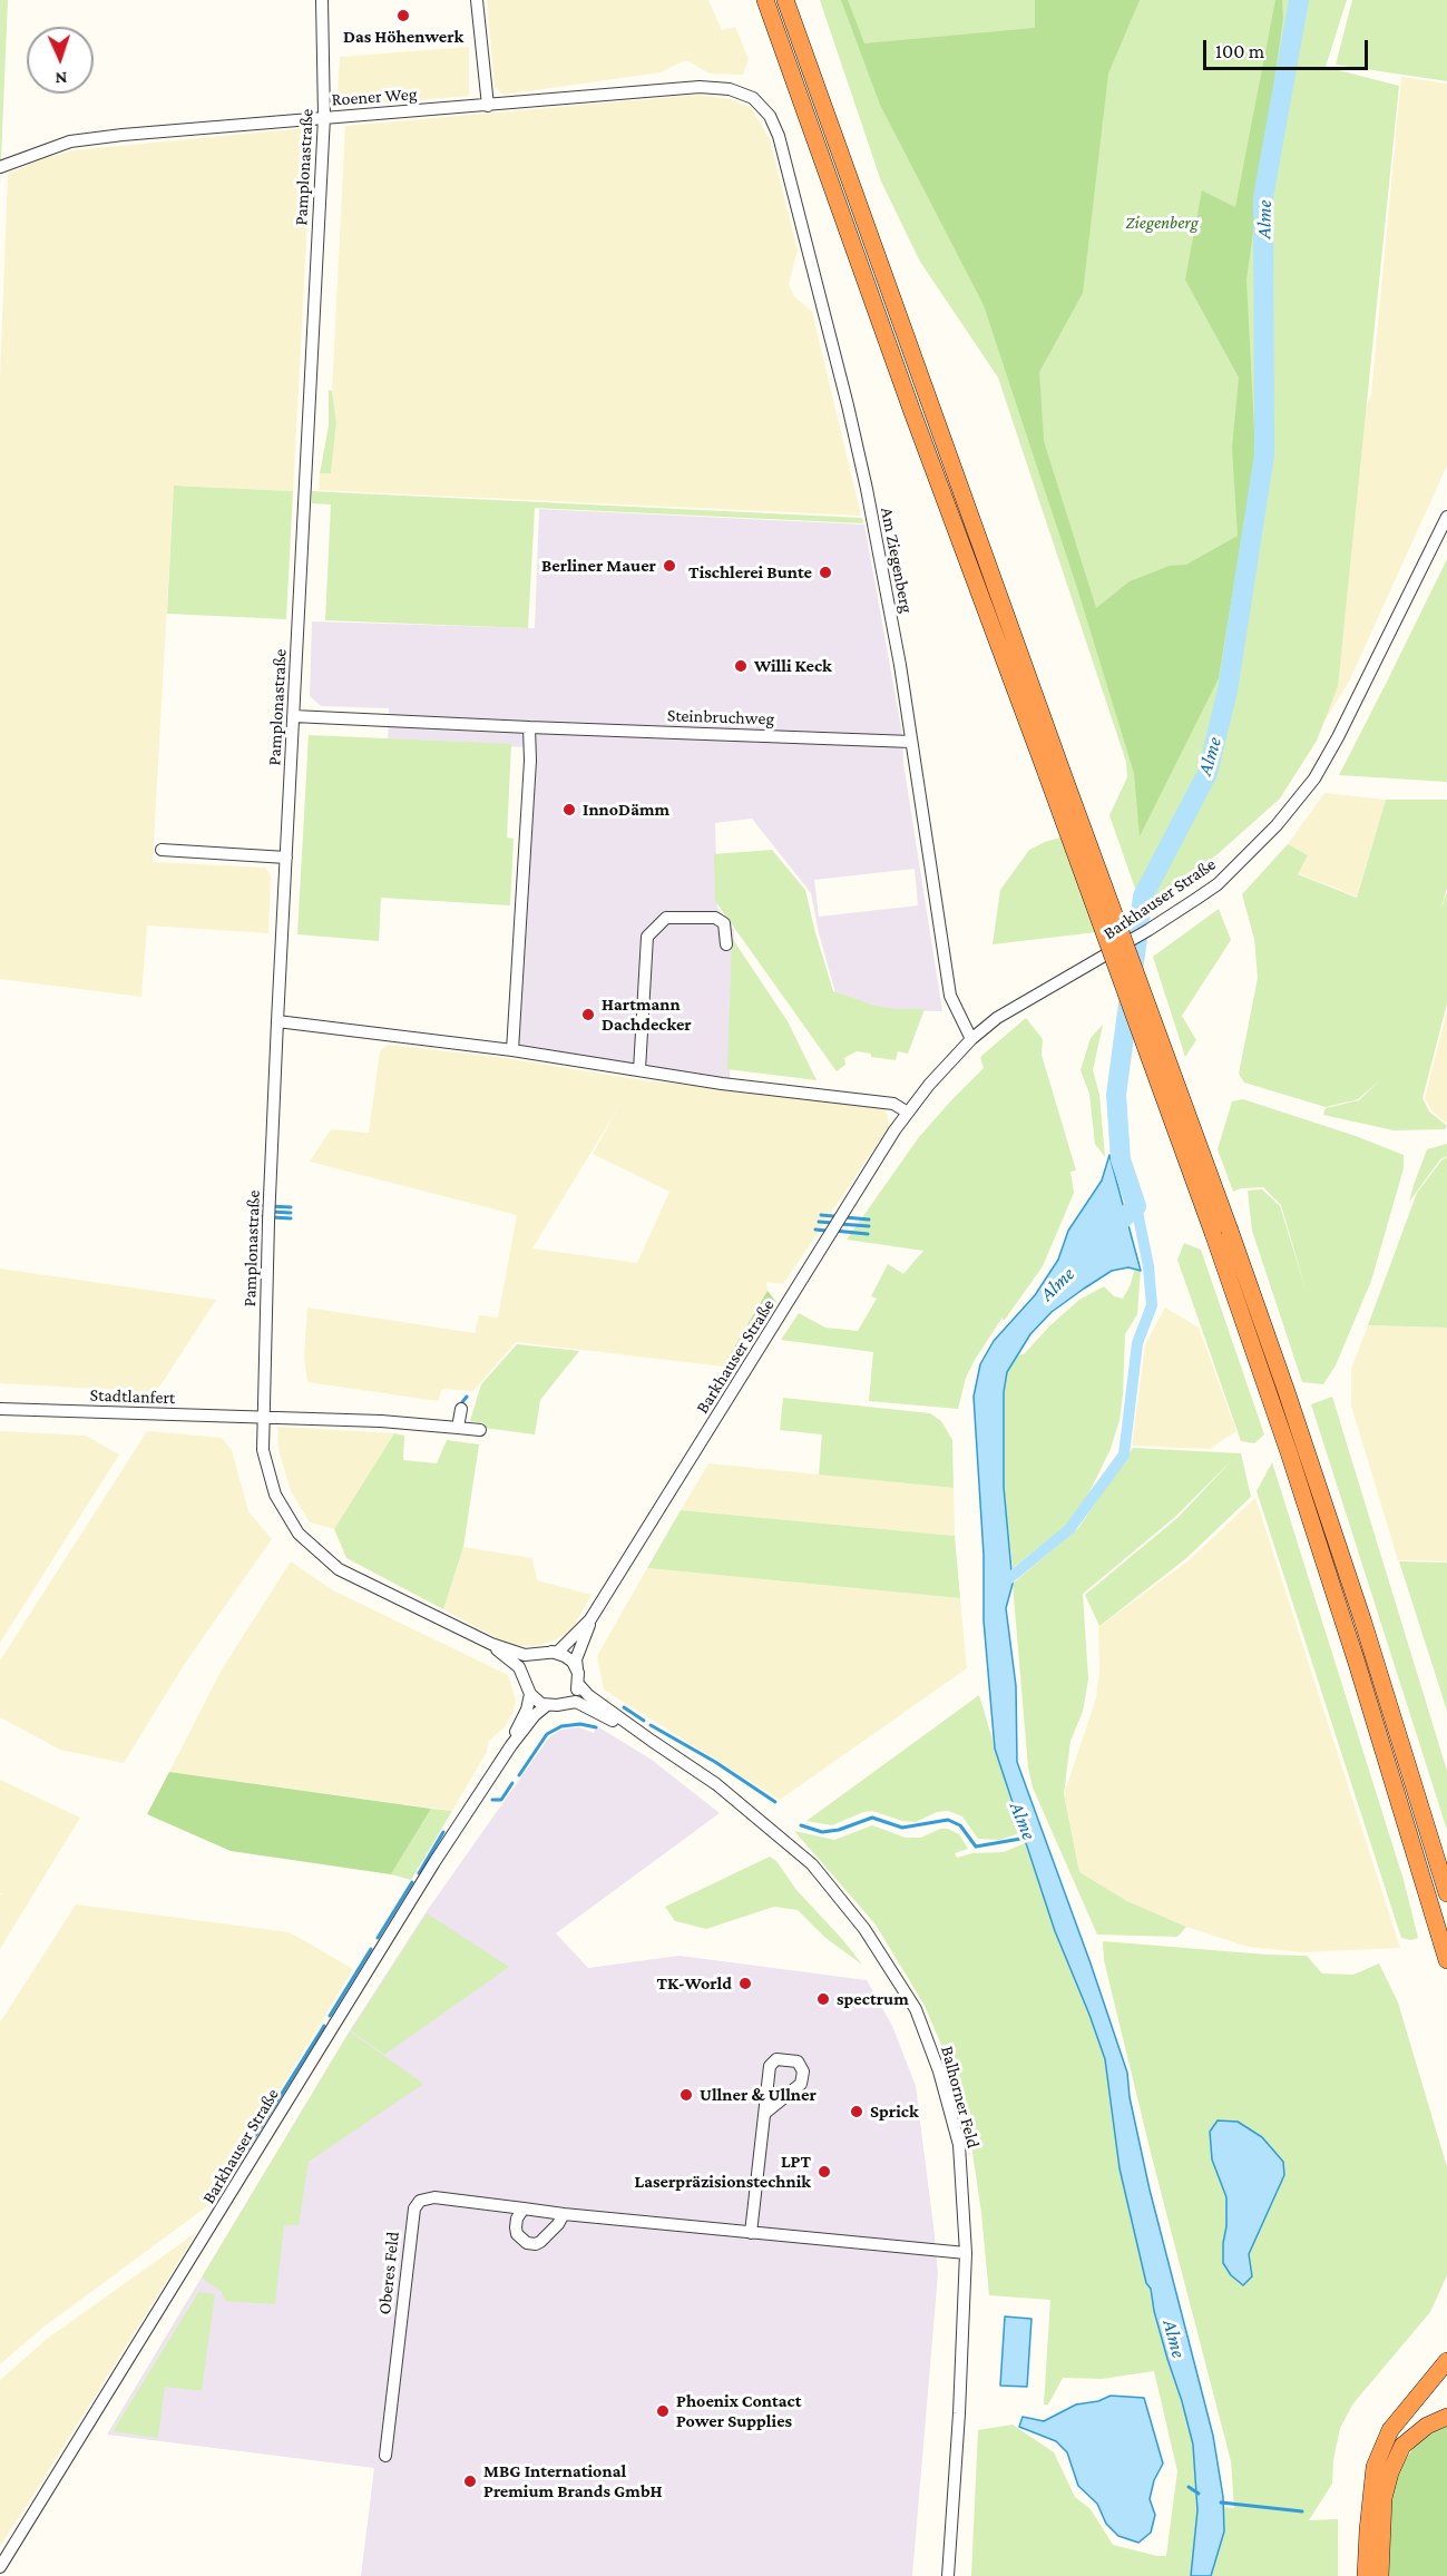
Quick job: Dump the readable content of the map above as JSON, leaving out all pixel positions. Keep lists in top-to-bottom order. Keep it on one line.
{"streets":{"street":["Roener Weg","Pamplonastraße","Am Ziegenberg","Steinbruchweg","Barkhauser Straße","Stadtlanfert","Balhorner Feld","Oberes Feld"]},"crossings":[["Roener Weg","Pamplonastraße"],["Roener Weg","Am Ziegenberg"],["Pamplonastraße","Steinbruchweg"],["Pamplonastraße","Stadtlanfert"],["Am Ziegenberg","Steinbruchweg"],["Am Ziegenberg","Barkhauser Straße"],["Barkhauser Straße","Balhorner Feld"],["Balhorner Feld","Oberes Feld"]],"water":["Alme"],"parks":["Ziegenberg"],"places":["Das Höhenwerk","Berliner Mauer","Tischlerei Bunte","Willi Keck","InnoDämm","Hartmann Dachdecker","TK-World","spectrum","Ullner & Ullner","Sprick","LPT Laserpräzisionstechnik","Phoenix Contact Power Supplies","MBG International Premium Brands GmbH"],"scale_bar":"100 m","north":"bottom"}
